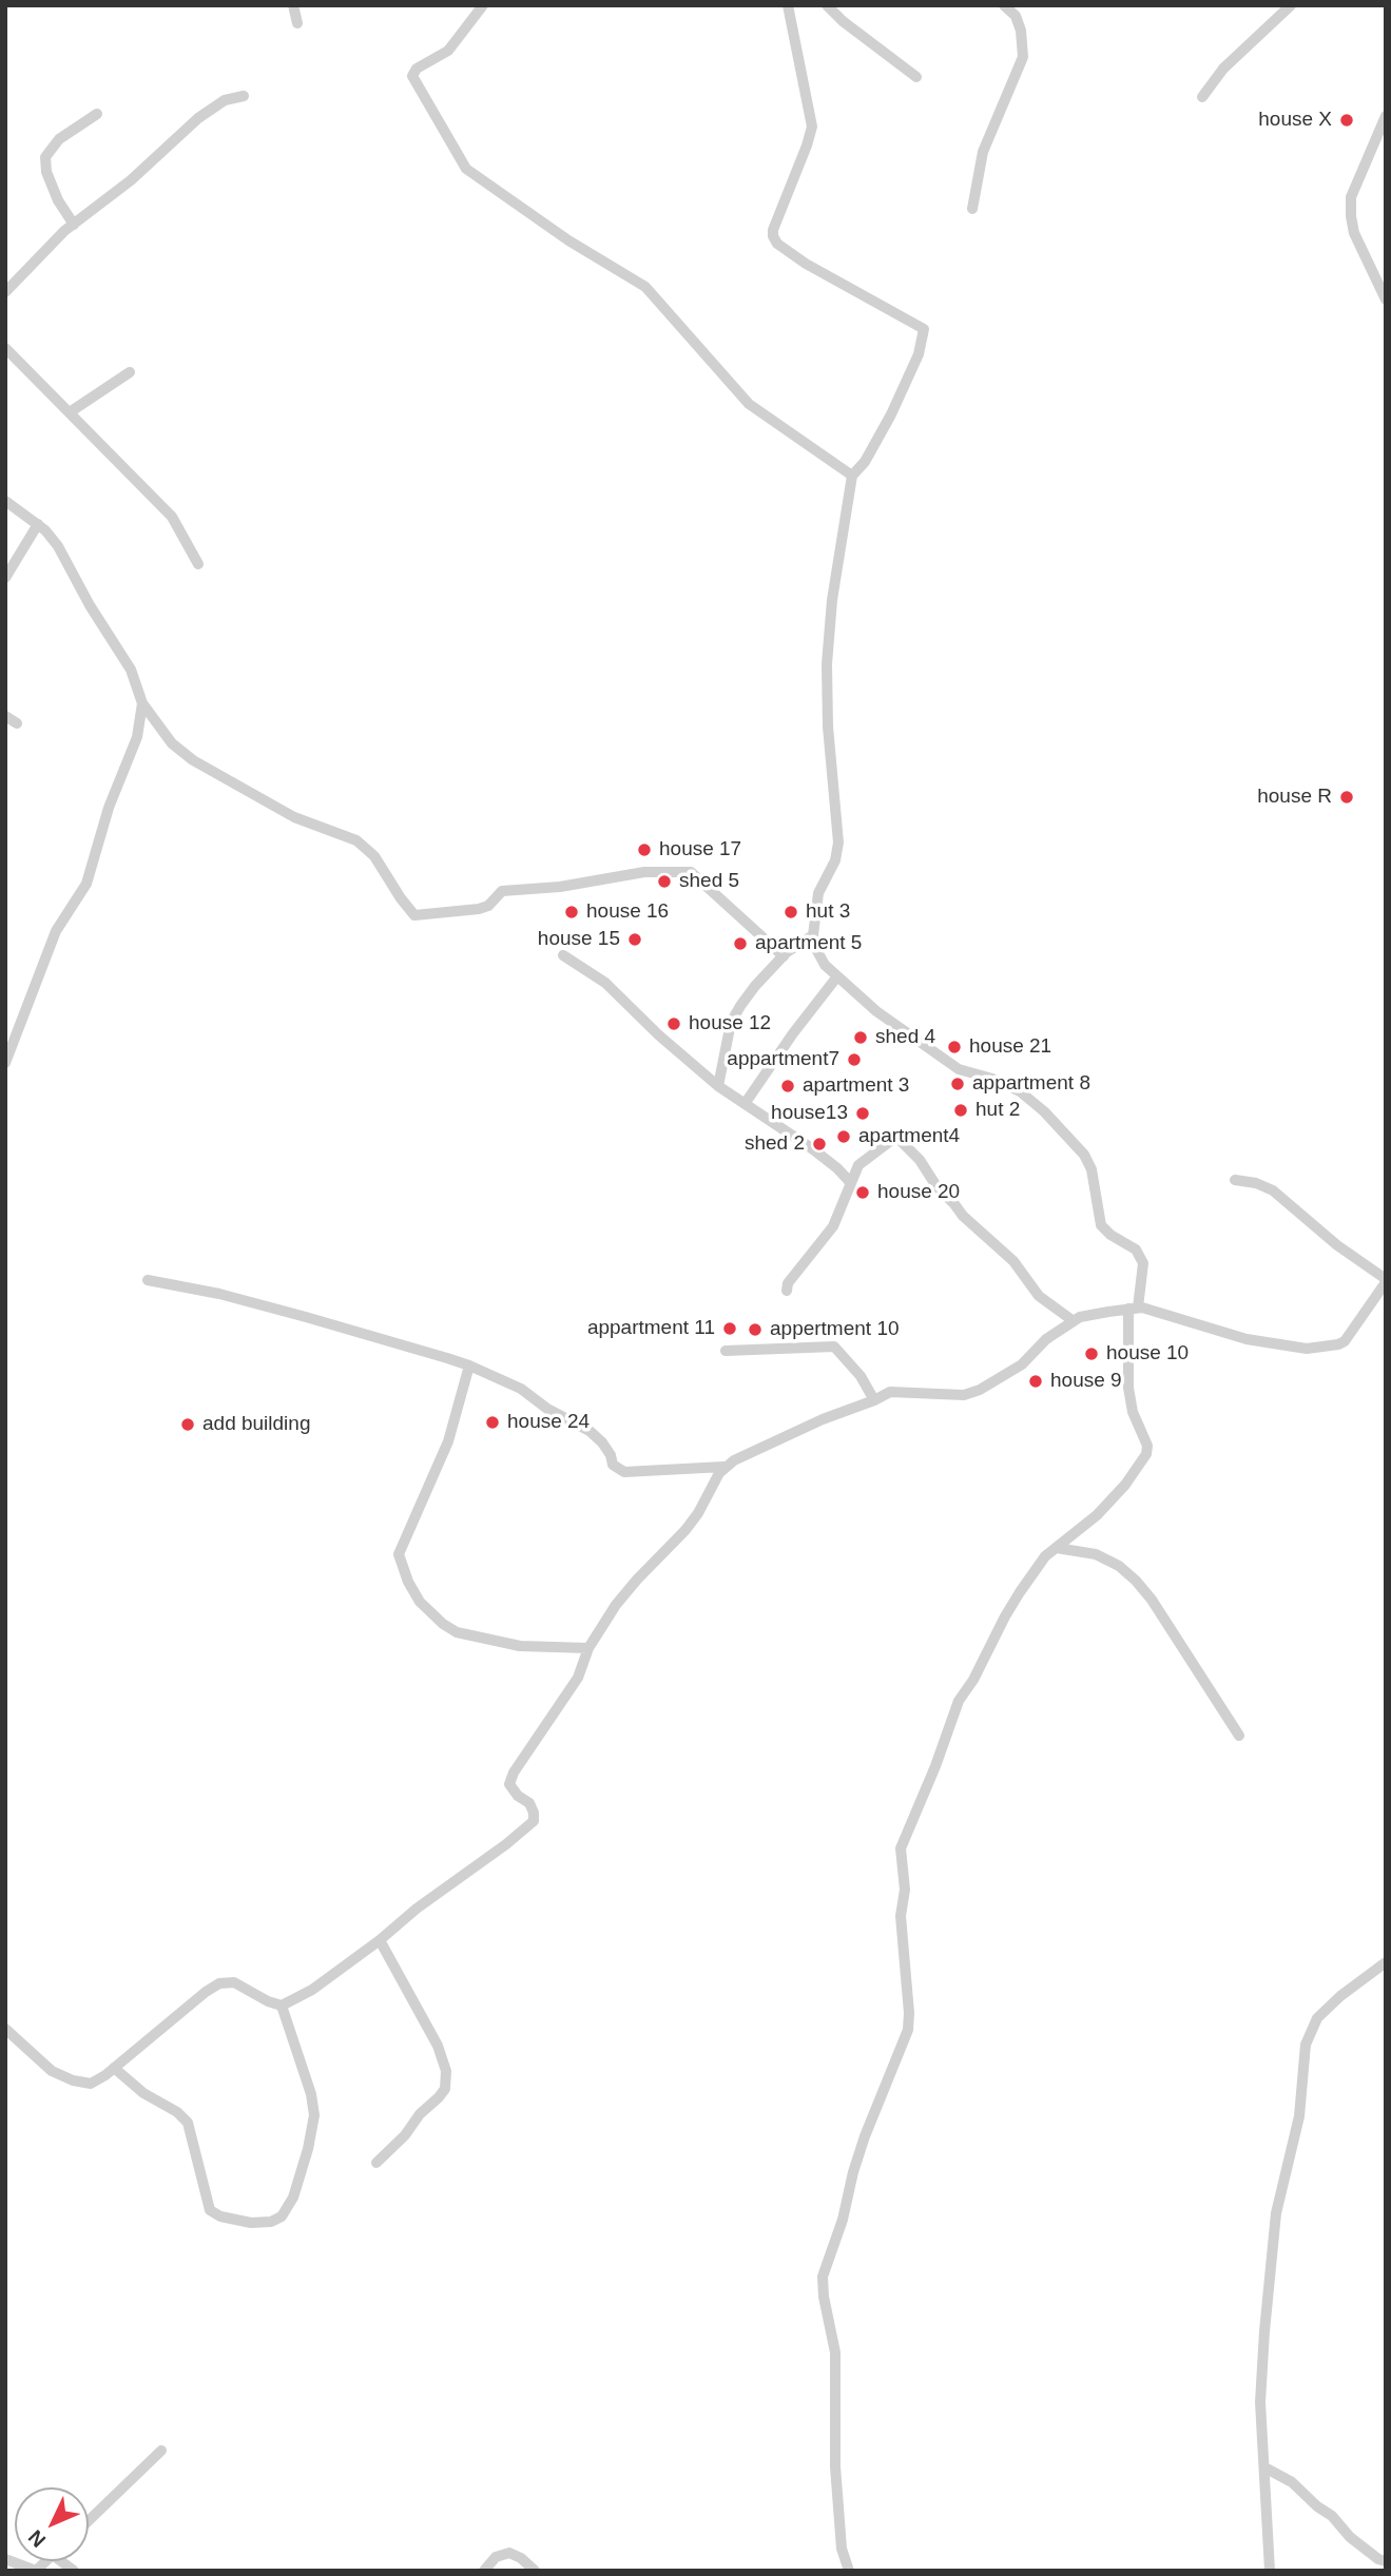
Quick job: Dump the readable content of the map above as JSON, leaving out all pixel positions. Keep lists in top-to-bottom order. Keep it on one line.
{"places":["house X","house R","house 17","shed 5","house 16","hut 3","house 15","apartment 5","house 12","shed 4","house 21","appartment7","appartment 8","apartment 3","hut 2","house13","apartment4","shed 2","house 20","appartment 11","appertment 10","house 10","house 9","house 24","add building"],"north":"bottom left"}
